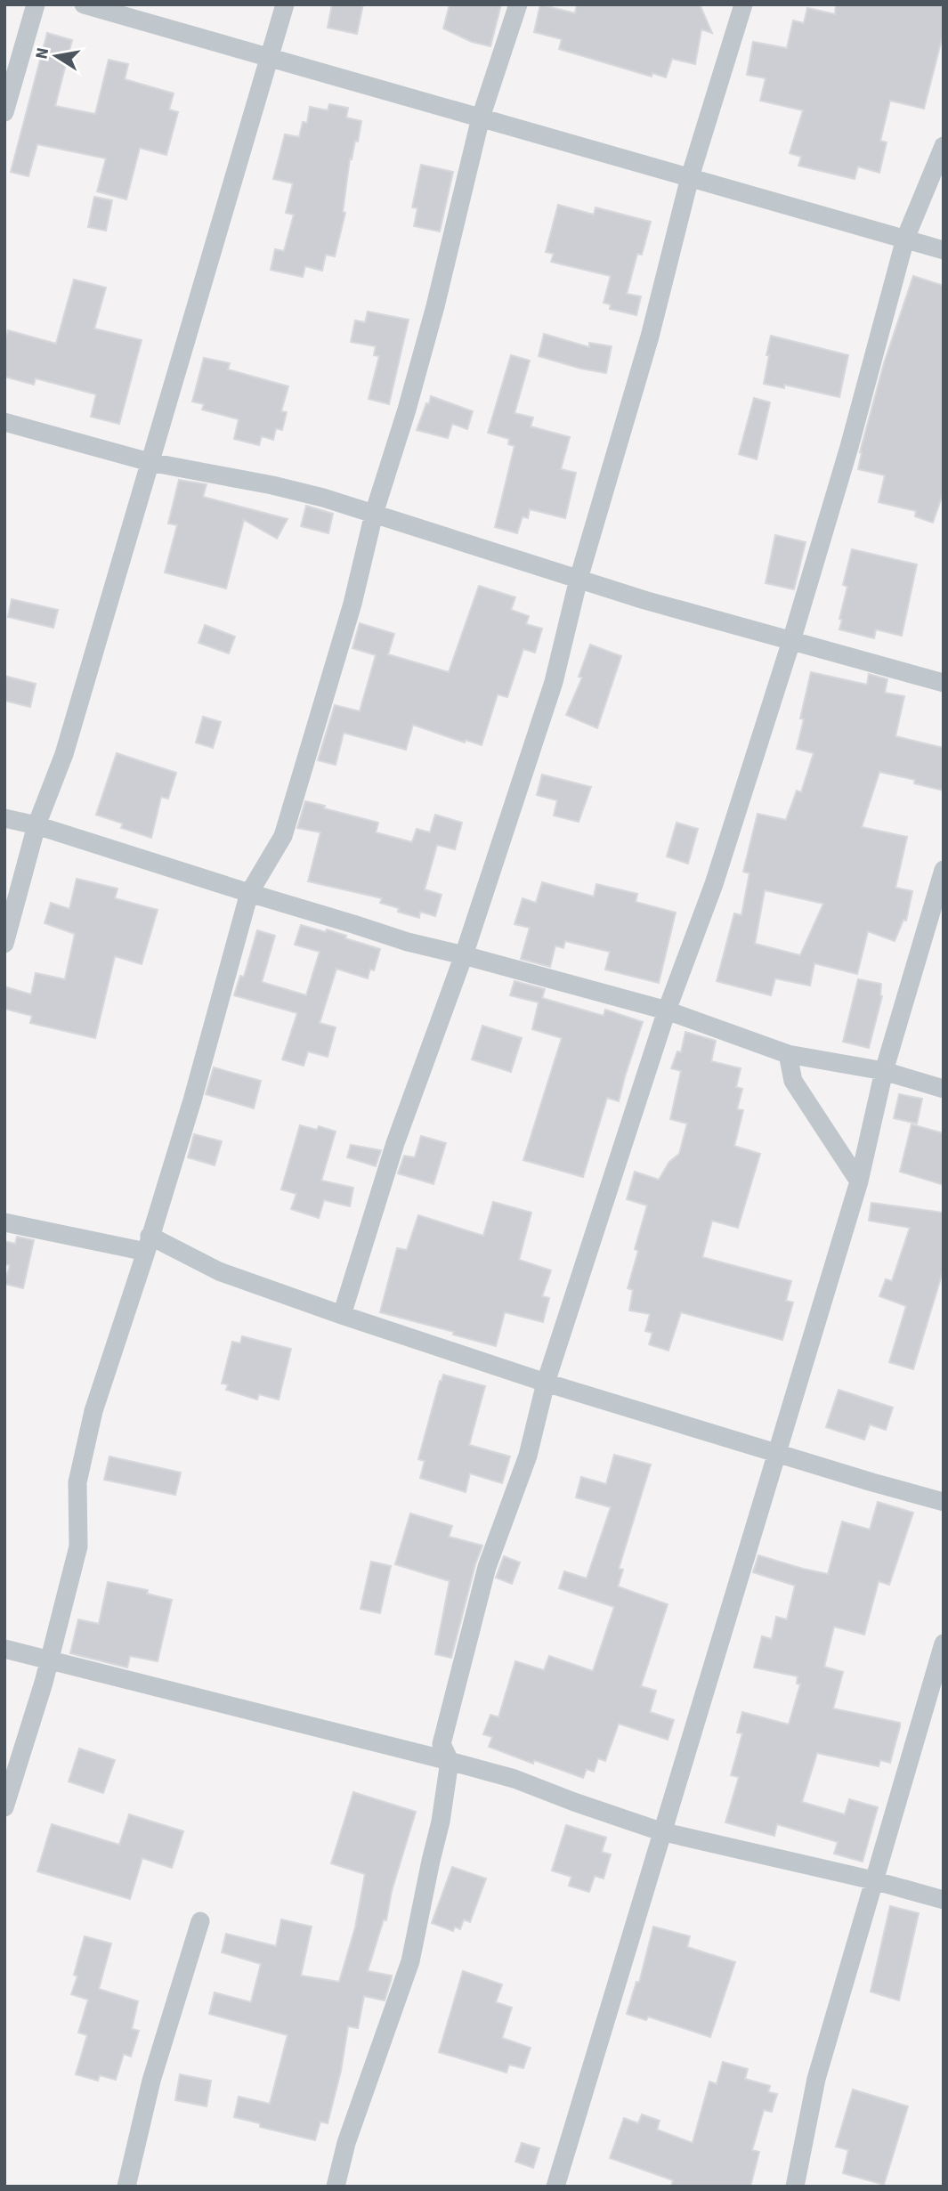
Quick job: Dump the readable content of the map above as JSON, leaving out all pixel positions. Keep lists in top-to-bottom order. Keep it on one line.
{"north":"left"}
